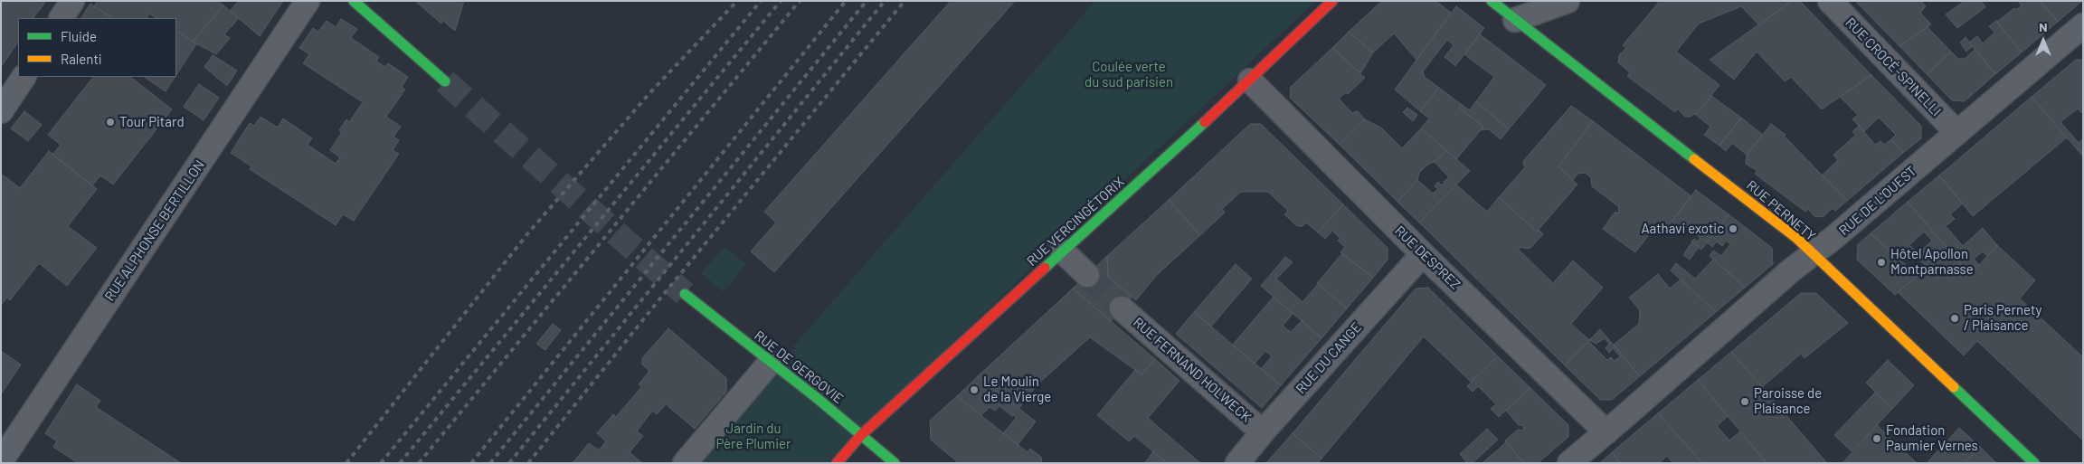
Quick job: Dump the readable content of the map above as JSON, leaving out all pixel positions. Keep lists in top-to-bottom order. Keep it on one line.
{"streets":{"street":["RUE CROCÉ-SPINELLI","RUE DE L'OUEST","RUE PERNETY","RUE VERCINGÉTORIX","RUE ALPHONSE BERTILLON","RUE DESPREZ","RUE DU CANGE","RUE DE GERGOVIE","RUE FERNAND HOLWECK"]},"crossings":[["RUE CROCÉ-SPINELLI","RUE DE L'OUEST"],["RUE DE L'OUEST","RUE PERNETY"],["RUE DE L'OUEST","RUE DESPREZ"],["RUE VERCINGÉTORIX","RUE DESPREZ"],["RUE VERCINGÉTORIX","RUE DE GERGOVIE"],["RUE DESPREZ","RUE DU CANGE"],["RUE DU CANGE","RUE FERNAND HOLWECK"]],"parks":["Coulée verte du sud parisien","Jardin du Père Plumier"],"places":["Tour Pitard","Aathavi exotic","Hôtel Apollon Montparnasse","Paris Pernety / Plaisance","Le Moulin de la Vierge","Paroisse de Plaisance","Fondation Paumier Vernes"],"legend":["Fluide","Ralenti"],"north":"top"}
